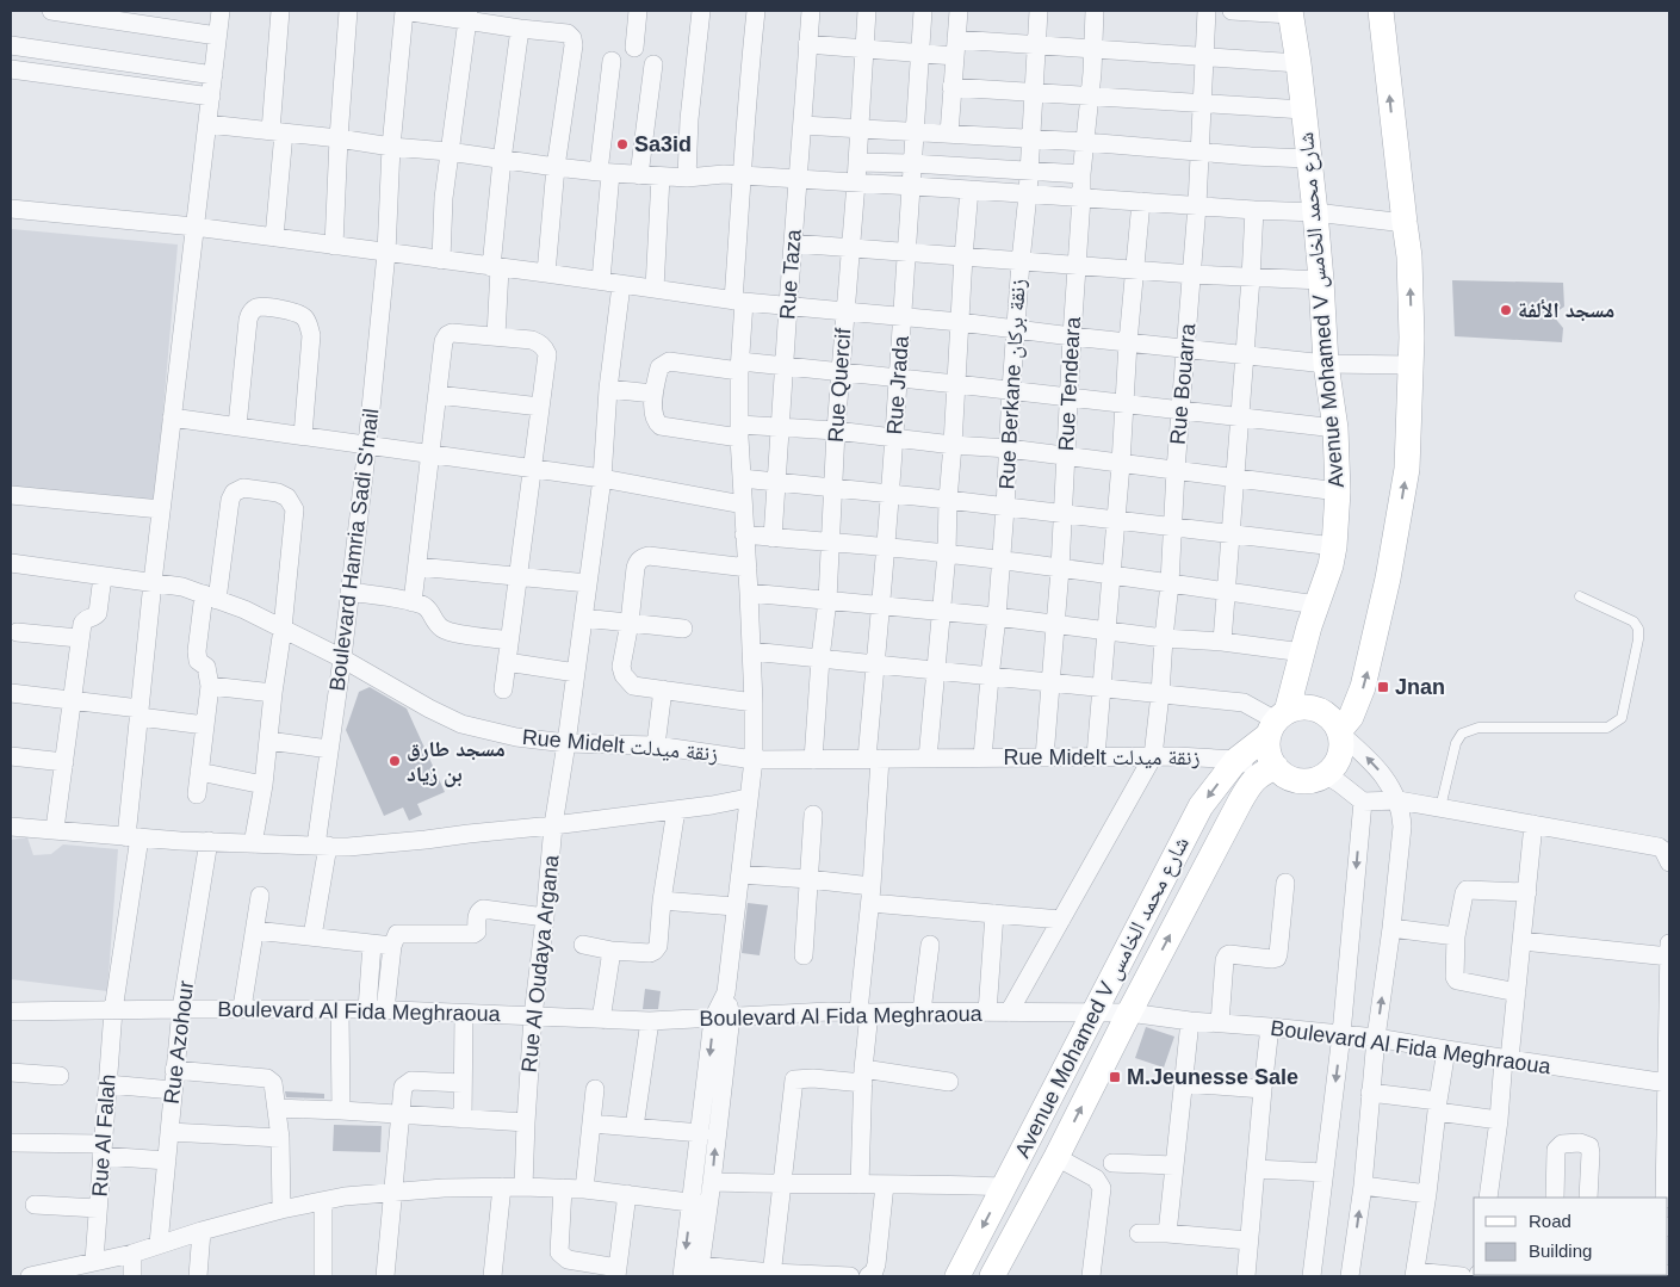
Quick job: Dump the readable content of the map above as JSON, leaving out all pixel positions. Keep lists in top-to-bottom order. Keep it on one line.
{"streets":{"street":["Rue Taza","Avenue Mohamed V شارع محمد الخامس","Rue Berkane زنقة بركان","Rue Tendeara","Rue Bouarra","Rue Quercif","Rue Jrada","Boulevard Hamria Sadi S'mail","Rue Midelt زنقة ميدلت","Rue Al Oudaya Argana","Boulevard Al Fida Meghraoua","Rue Azohour","Rue Al Falah"]},"crossings":[["Avenue Mohamed V شارع محمد الخامس","Rue Midelt زنقة ميدلت"],["Avenue Mohamed V شارع محمد الخامس","Boulevard Al Fida Meghraoua"],["Rue Berkane زنقة بركان","Rue Midelt زنقة ميدلت"],["Rue Tendeara","Rue Midelt زنقة ميدلت"],["Rue Bouarra","Rue Midelt زنقة ميدلت"],["Rue Quercif","Rue Midelt زنقة ميدلت"],["Rue Jrada","Rue Midelt زنقة ميدلت"],["Rue Jrada","Boulevard Al Fida Meghraoua"],["Boulevard Hamria Sadi S'mail","Rue Midelt زنقة ميدلت"],["Rue Midelt زنقة ميدلت","Rue Al Oudaya Argana"],["Rue Midelt زنقة ميدلت","Rue Al Falah"],["Rue Al Oudaya Argana","Boulevard Al Fida Meghraoua"],["Boulevard Al Fida Meghraoua","Rue Azohour"],["Boulevard Al Fida Meghraoua","Rue Al Falah"]],"places":{"other":["Sa3id","مسجد الألفة","مسجد طارق بن زياد"],"transit":["Jnan","M.Jeunesse Sale"]},"legend":["Road","Building"]}
